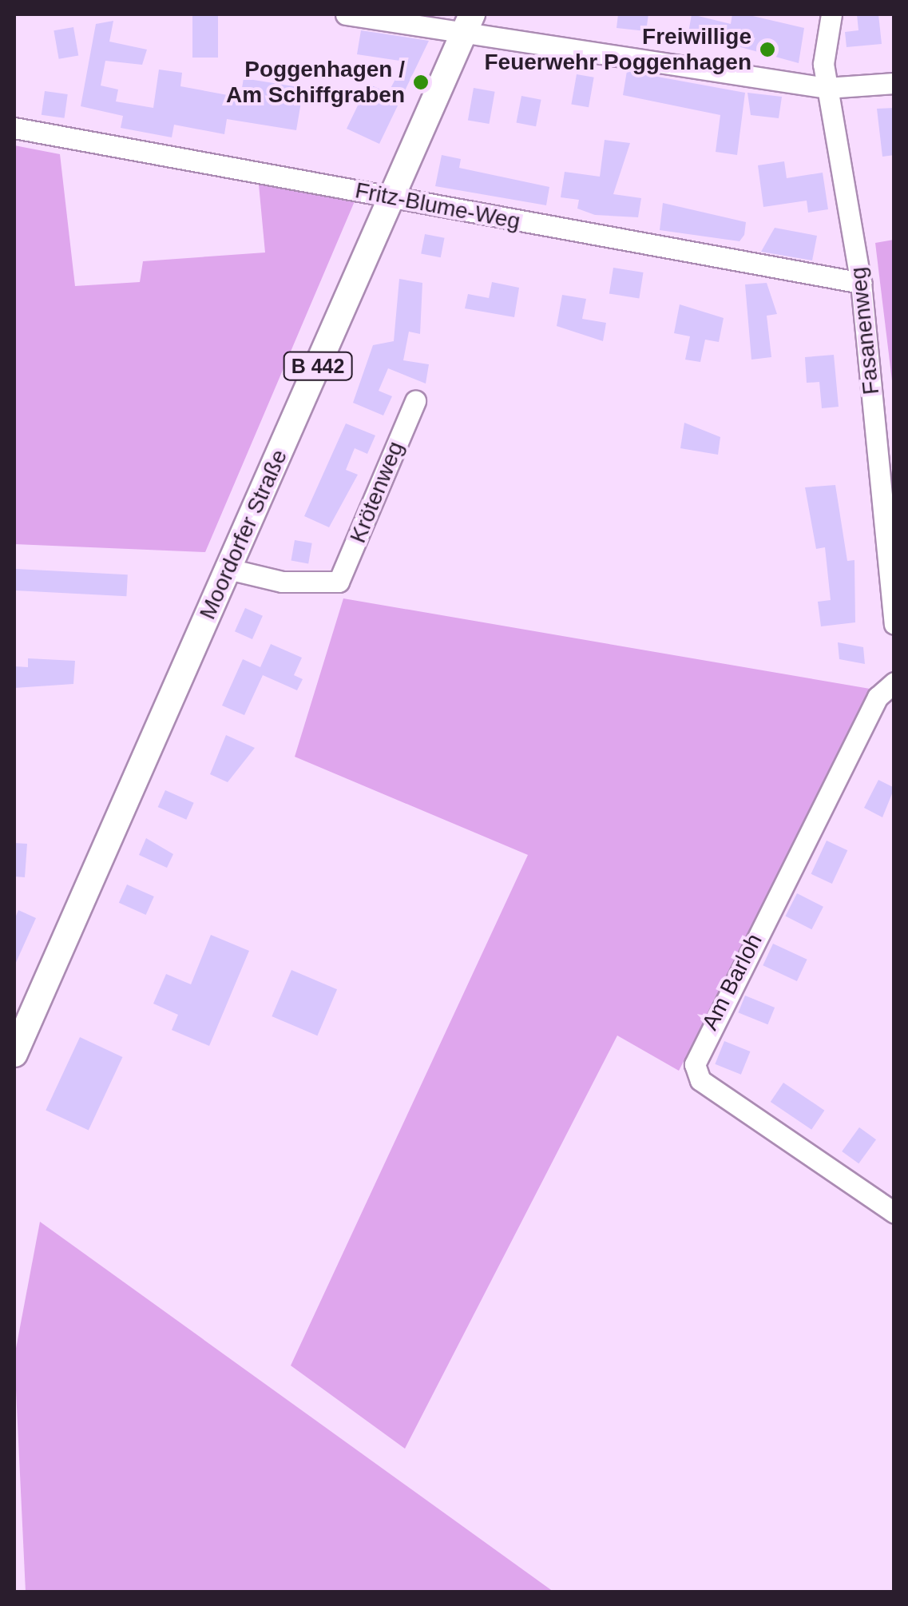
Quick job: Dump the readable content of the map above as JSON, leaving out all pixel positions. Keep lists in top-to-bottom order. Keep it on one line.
{"streets":{"main road":["B 442","Moordorfer Straße"],"street":["Fritz-Blume-Weg","Fasanenweg","Krötenweg","Am Barloh"]},"crossings":[["Fritz-Blume-Weg","Fasanenweg"],["Fritz-Blume-Weg","Moordorfer Straße"],["Krötenweg","Moordorfer Straße"]],"places":["Freiwillige Feuerwehr Poggenhagen","Poggenhagen / Am Schiffgraben"]}
